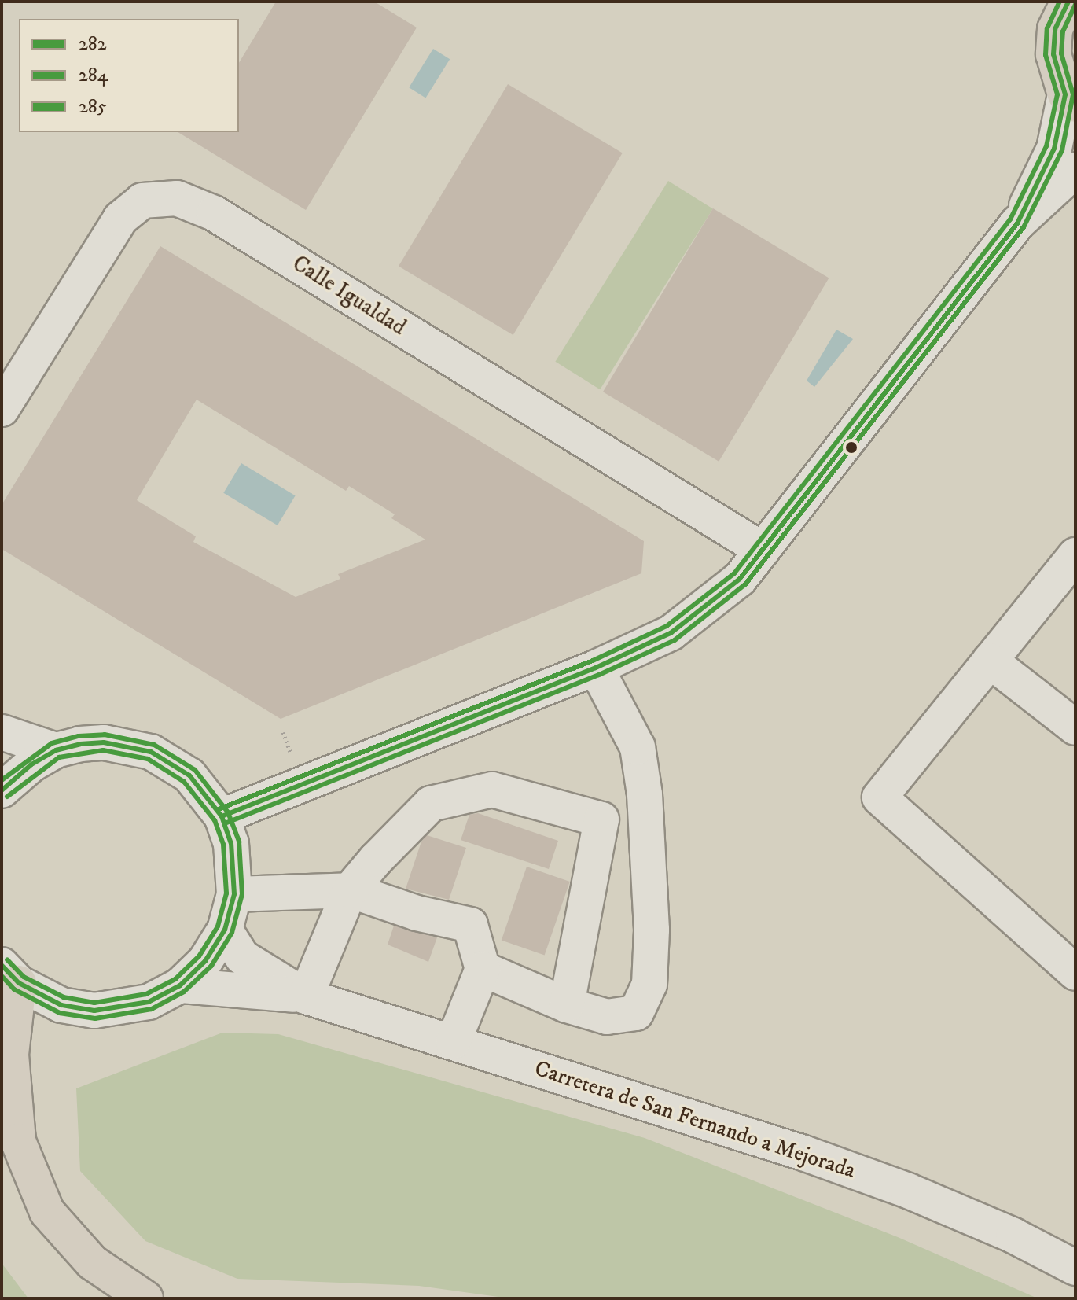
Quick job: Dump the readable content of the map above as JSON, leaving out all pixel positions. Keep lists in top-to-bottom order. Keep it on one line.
{"streets":{"street":["Calle Igualdad","Carretera de San Fernando a Mejorada"]},"lines":["transit line 282","transit line 285","transit line 284"],"legend":["282","284","285"]}
